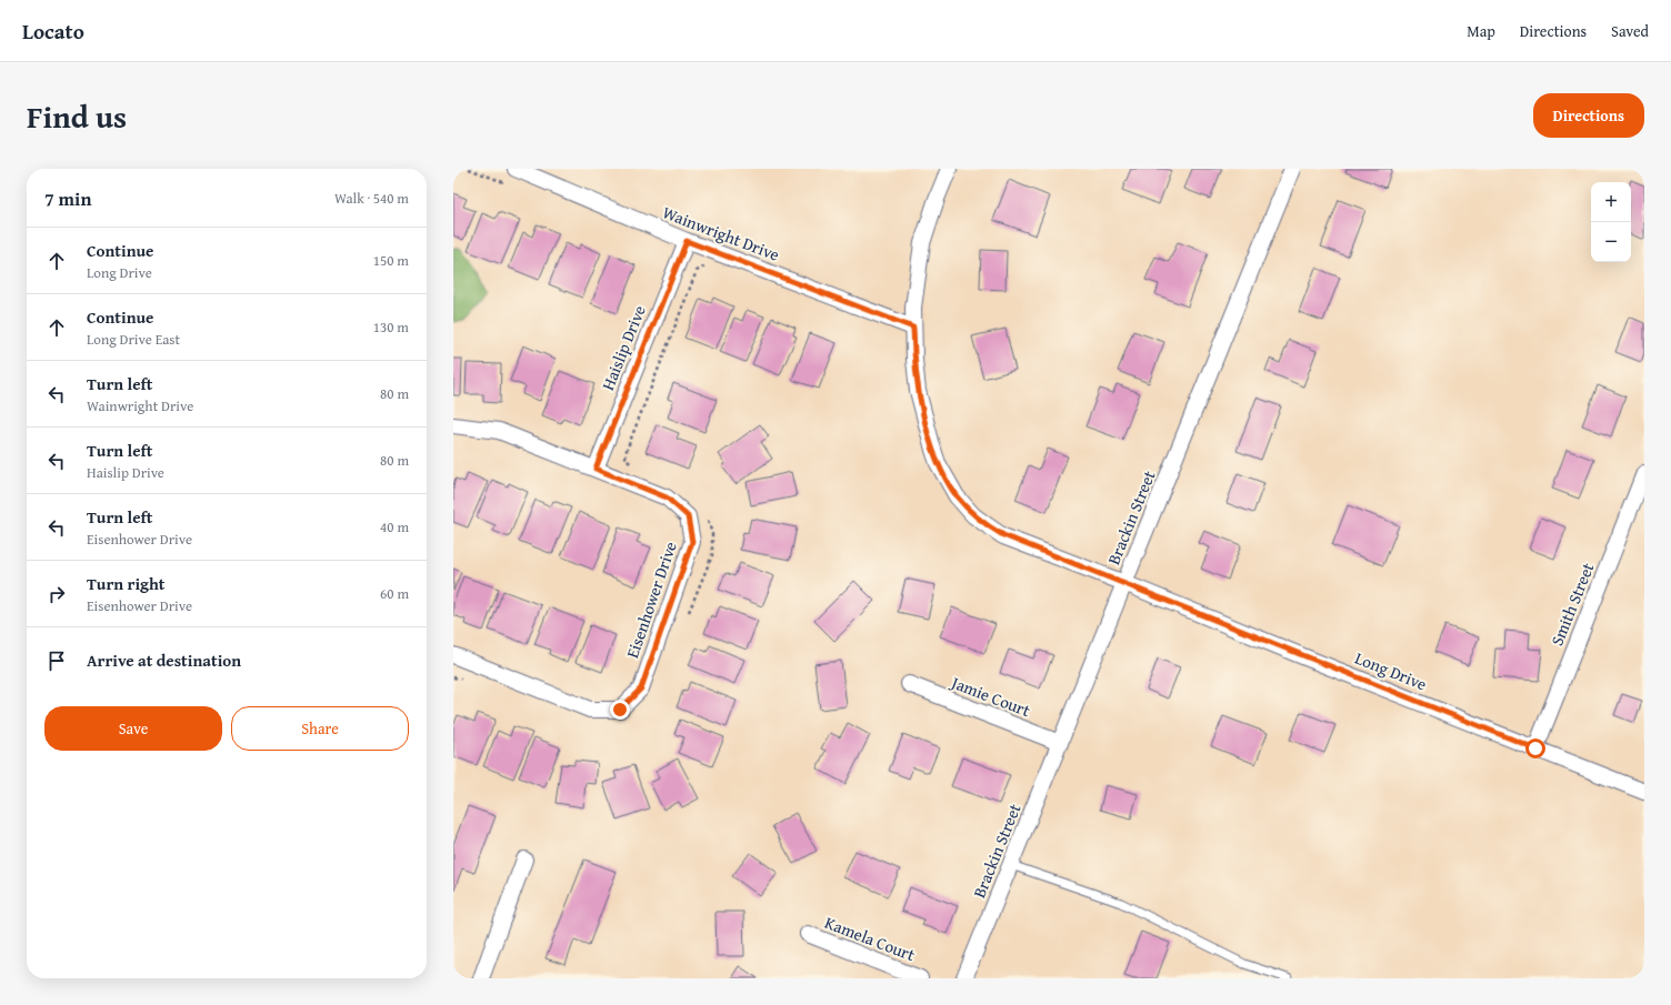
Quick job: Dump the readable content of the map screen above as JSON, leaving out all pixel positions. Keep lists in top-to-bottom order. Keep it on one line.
{"streets":{"street":["Wainwright Drive","Haislip Drive","Brackin Street","Eisenhower Drive","Smith Street","Long Drive","Jamie Court","Kamela Court"]},"crossings":[["Wainwright Drive","Haislip Drive"],["Wainwright Drive","Long Drive"],["Haislip Drive","Eisenhower Drive"],["Brackin Street","Long Drive"],["Brackin Street","Jamie Court"],["Smith Street","Long Drive"]],"page":{"header":"Locato","nav":["Map","Directions","Saved"],"title":"Find us","buttons":["Directions",["Save","Share"]],"heading":["7 min","Walk · 540 m"],"map_buttons":["+","−"],"list":[["Continue","Long Drive","150 m"],["Continue","Long Drive East","130 m"],["Turn left","Wainwright Drive","80 m"],["Turn left","Haislip Drive","80 m"],["Turn left","Eisenhower Drive","40 m"],["Turn right","Eisenhower Drive","60 m"],"Arrive at destination"]}}
